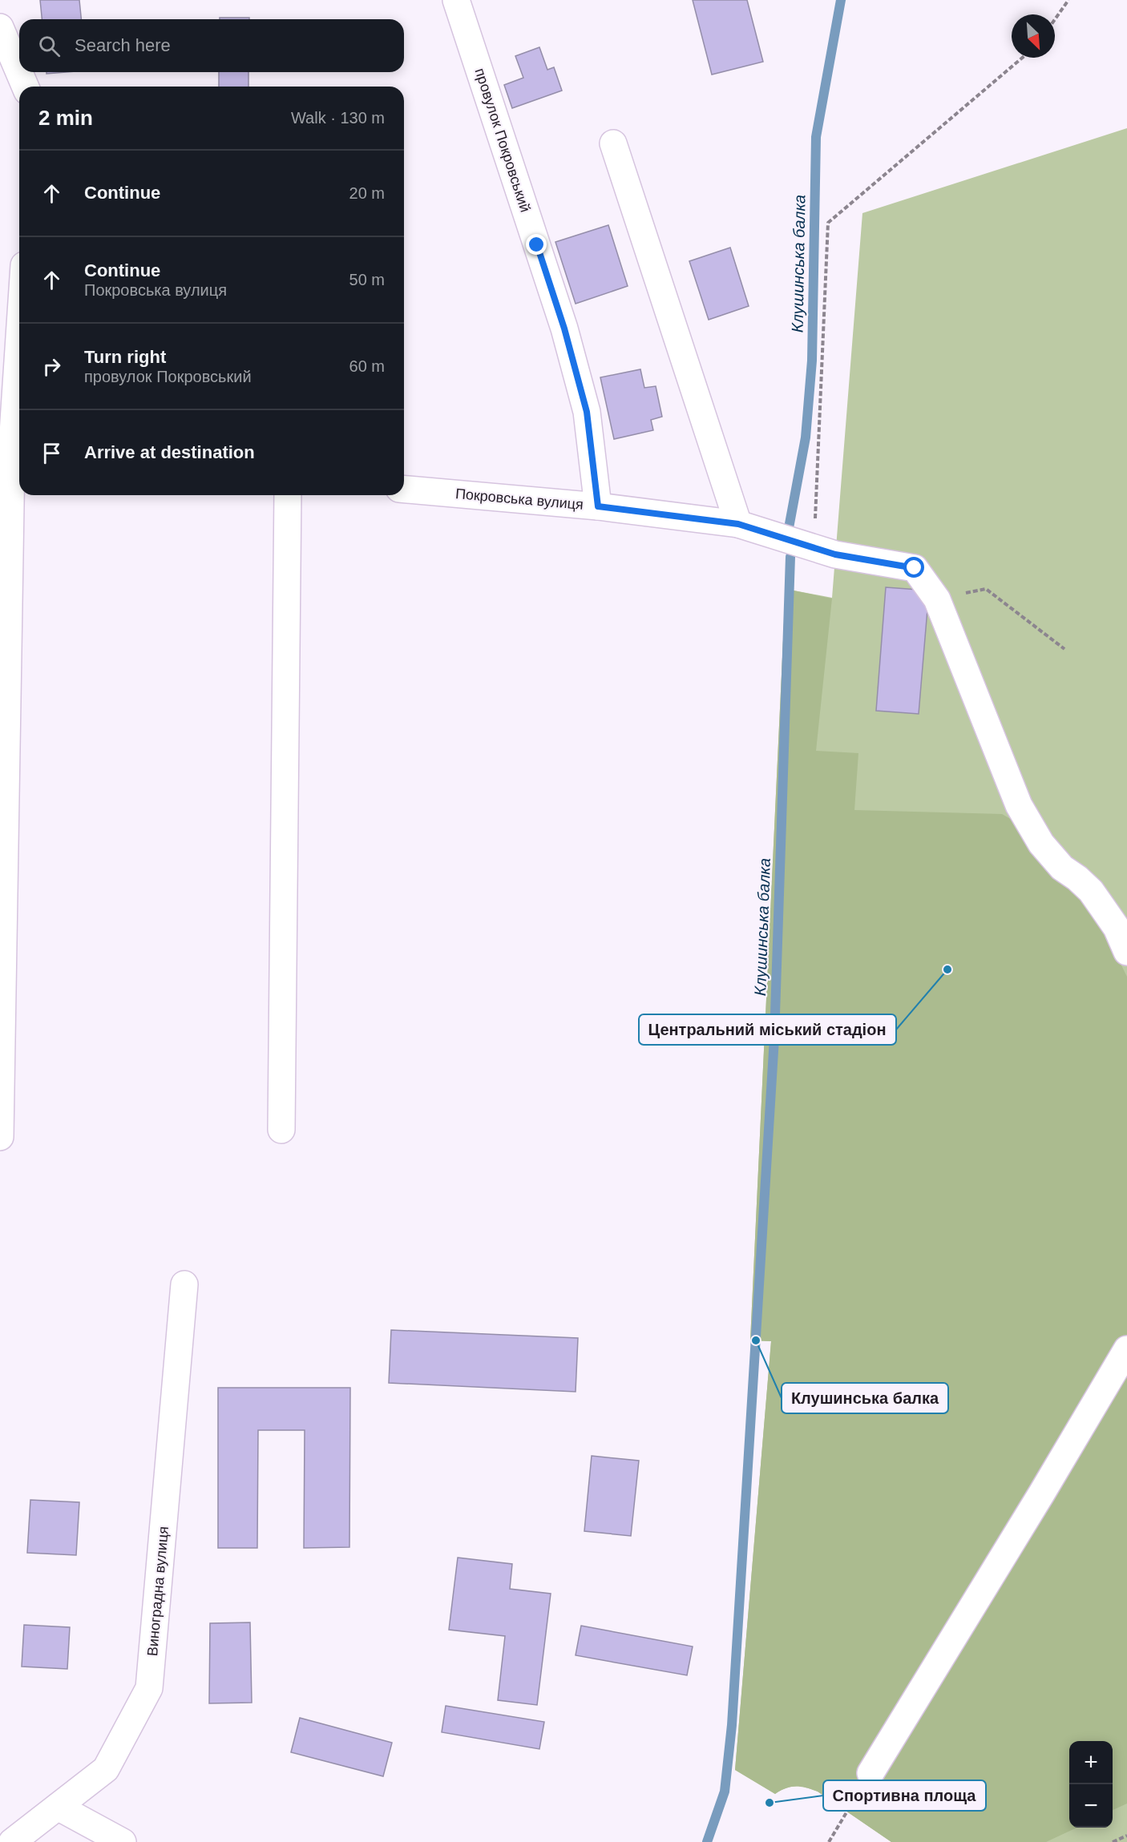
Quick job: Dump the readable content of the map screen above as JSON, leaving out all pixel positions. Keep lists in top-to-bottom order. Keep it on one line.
{"streets":{"street":["провулок Покровський","Покровська вулиця","Виноградна вулиця"]},"crossings":[["провулок Покровський","Покровська вулиця"]],"water":["Клушинська балка"],"places":["Центральний міський стадіон","Клушинська балка","Спортивна площа"],"north":"bottom right","page":{"search":"Search here","heading":["2 min","Walk · 130 m"],"list":[["Continue","20 m"],["Continue","Покровська вулиця","50 m"],["Turn right","провулок Покровський","60 m"],"Arrive at destination"],"map_buttons":["+","−"]}}
